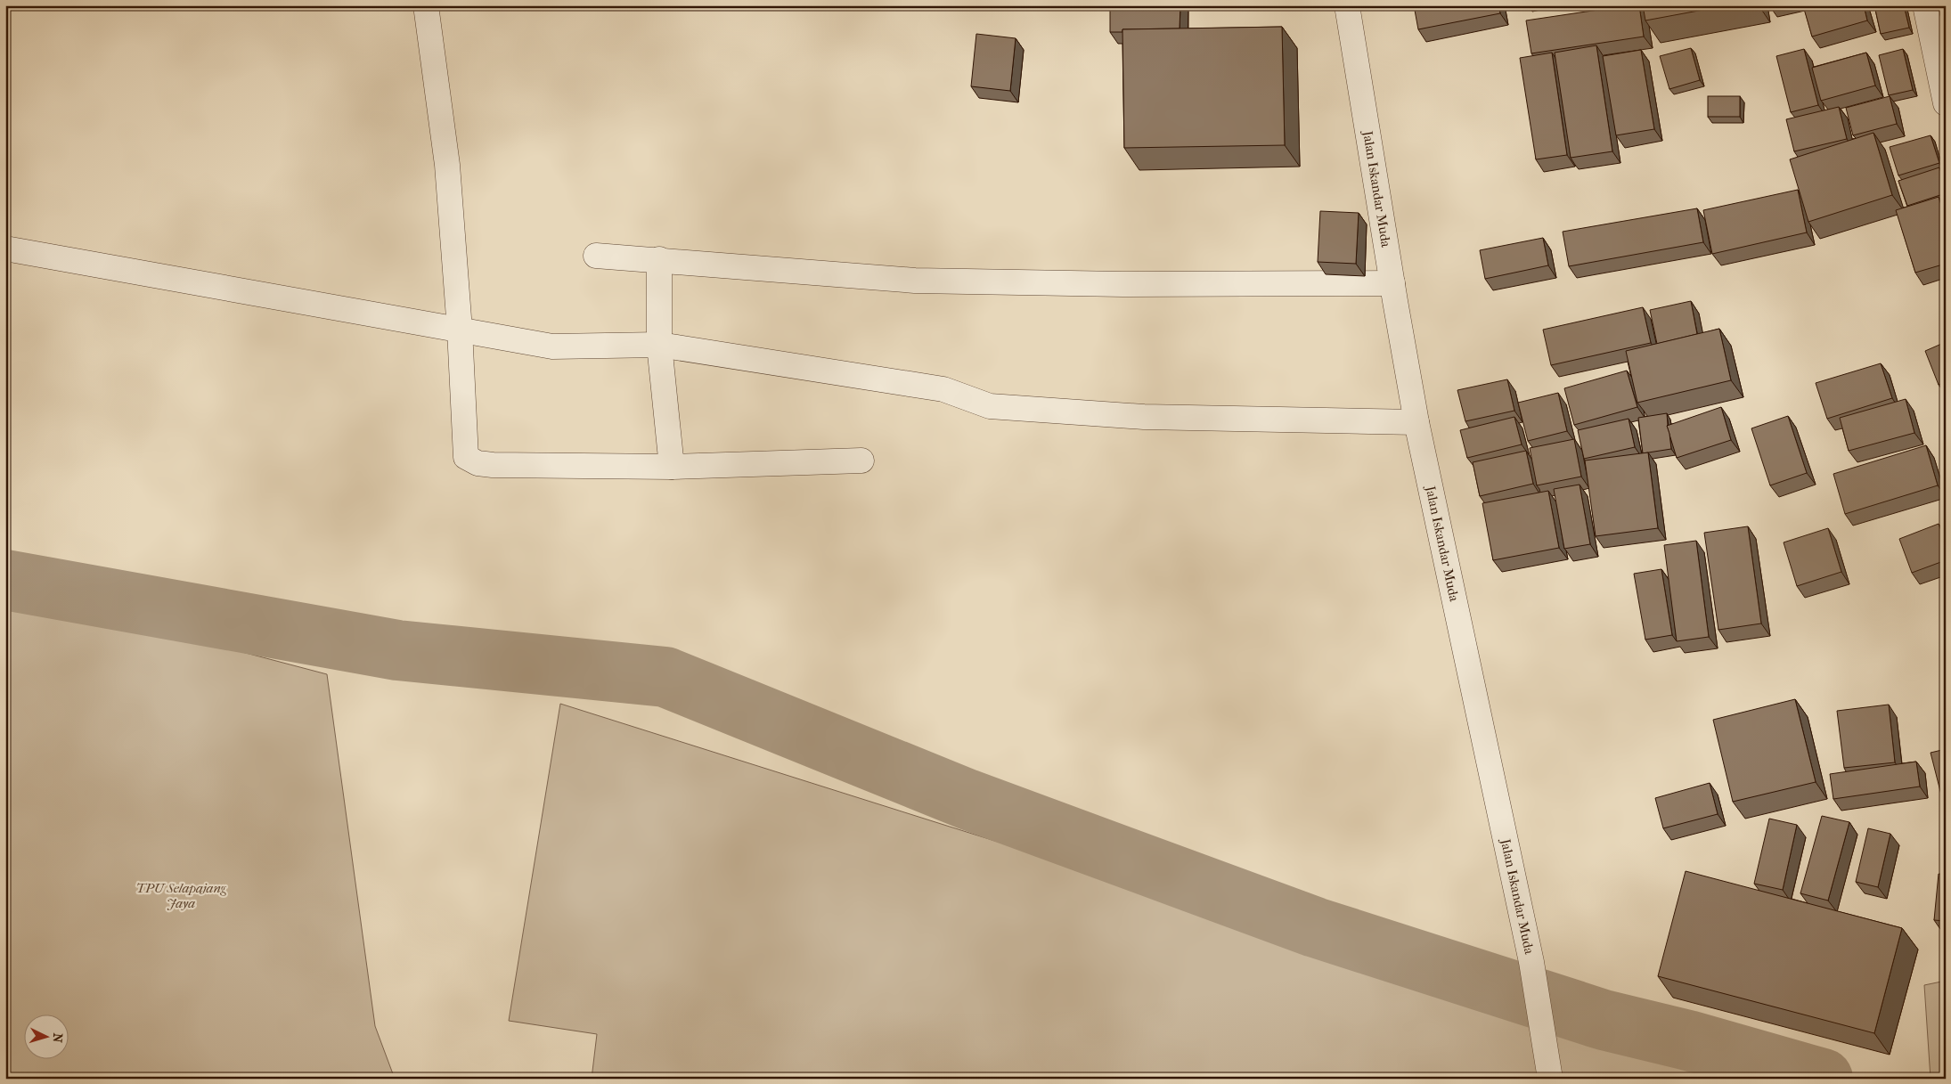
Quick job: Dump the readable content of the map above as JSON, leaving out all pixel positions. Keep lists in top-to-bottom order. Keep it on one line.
{"streets":{"street":["Jalan Iskandar Muda"]},"parks":["TPU Selapajang Jaya"],"north":"right"}
